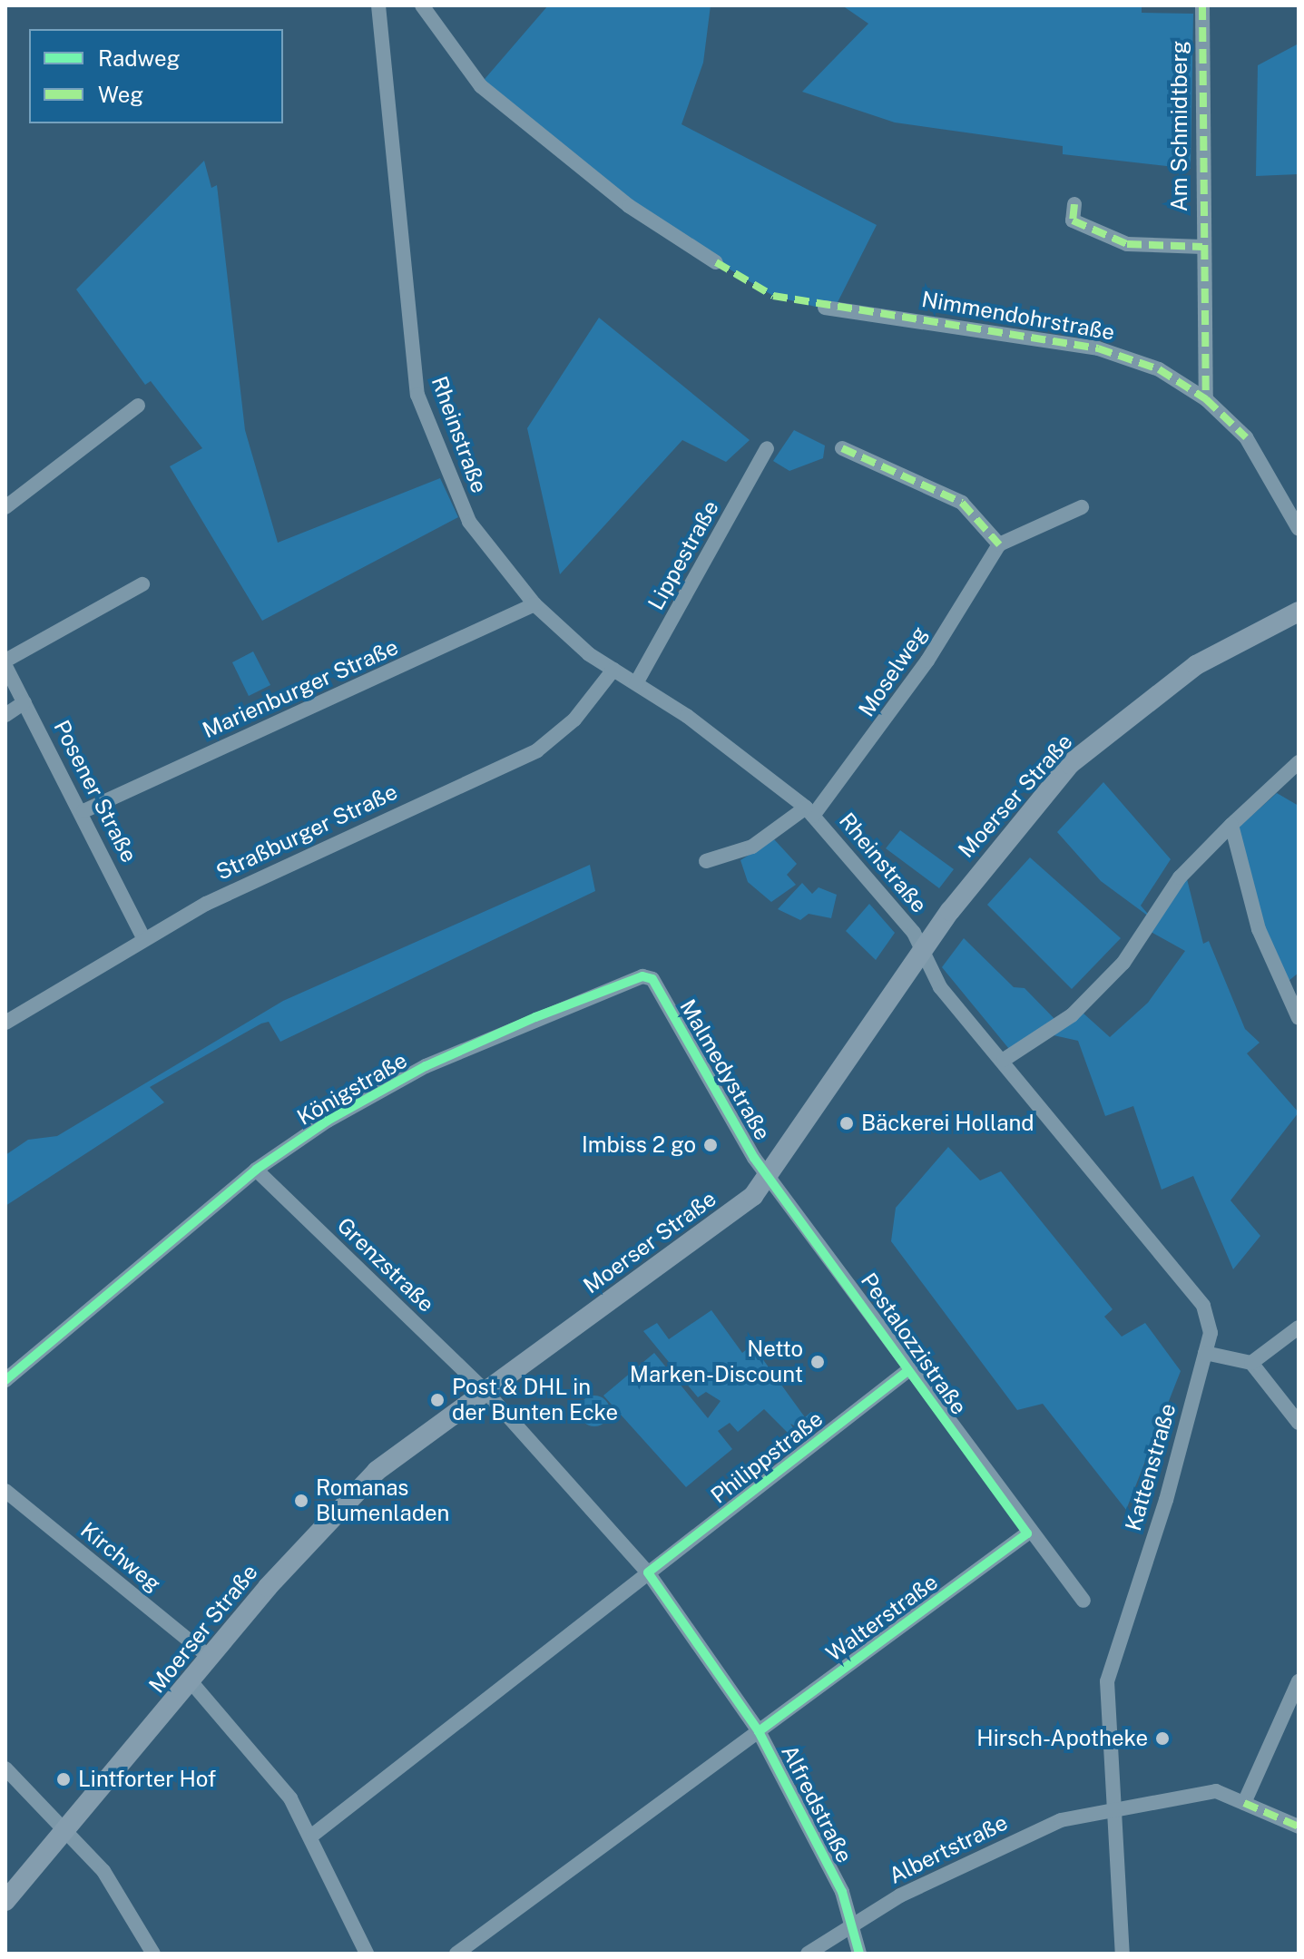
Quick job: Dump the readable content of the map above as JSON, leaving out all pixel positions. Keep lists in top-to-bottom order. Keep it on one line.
{"streets":{"street":["Am Schmidtberg","Nimmendohrstraße","Rheinstraße","Lippestraße","Moselweg","Marienburger Straße","Posener Straße","Moerser Straße","Straßburger Straße","Malmedystraße","Königstraße","Grenzstraße","Pestalozzistraße","Philippstraße","Kattenstraße","Kirchweg","Walterstraße","Alfredstraße","Albertstraße"]},"crossings":[["Am Schmidtberg","Nimmendohrstraße"],["Rheinstraße","Lippestraße"],["Rheinstraße","Moselweg"],["Rheinstraße","Marienburger Straße"],["Rheinstraße","Moerser Straße"],["Rheinstraße","Straßburger Straße"],["Rheinstraße","Kattenstraße"],["Marienburger Straße","Posener Straße"],["Posener Straße","Straßburger Straße"],["Moerser Straße","Malmedystraße"],["Moerser Straße","Grenzstraße"],["Moerser Straße","Pestalozzistraße"],["Moerser Straße","Kattenstraße"],["Moerser Straße","Kirchweg"],["Moerser Straße","Alfredstraße"],["Malmedystraße","Königstraße"],["Malmedystraße","Pestalozzistraße"],["Königstraße","Grenzstraße"],["Grenzstraße","Alfredstraße"],["Pestalozzistraße","Philippstraße"],["Pestalozzistraße","Walterstraße"],["Philippstraße","Alfredstraße"],["Kattenstraße","Albertstraße"],["Walterstraße","Alfredstraße"],["Alfredstraße","Albertstraße"]],"places":["Bäckerei Holland","Imbiss 2 go","Netto Marken-Discount","Post & DHL in der Bunten Ecke","Romanas Blumenladen","Hirsch-Apotheke","Lintforter Hof"],"legend":["Radweg","Weg"]}
